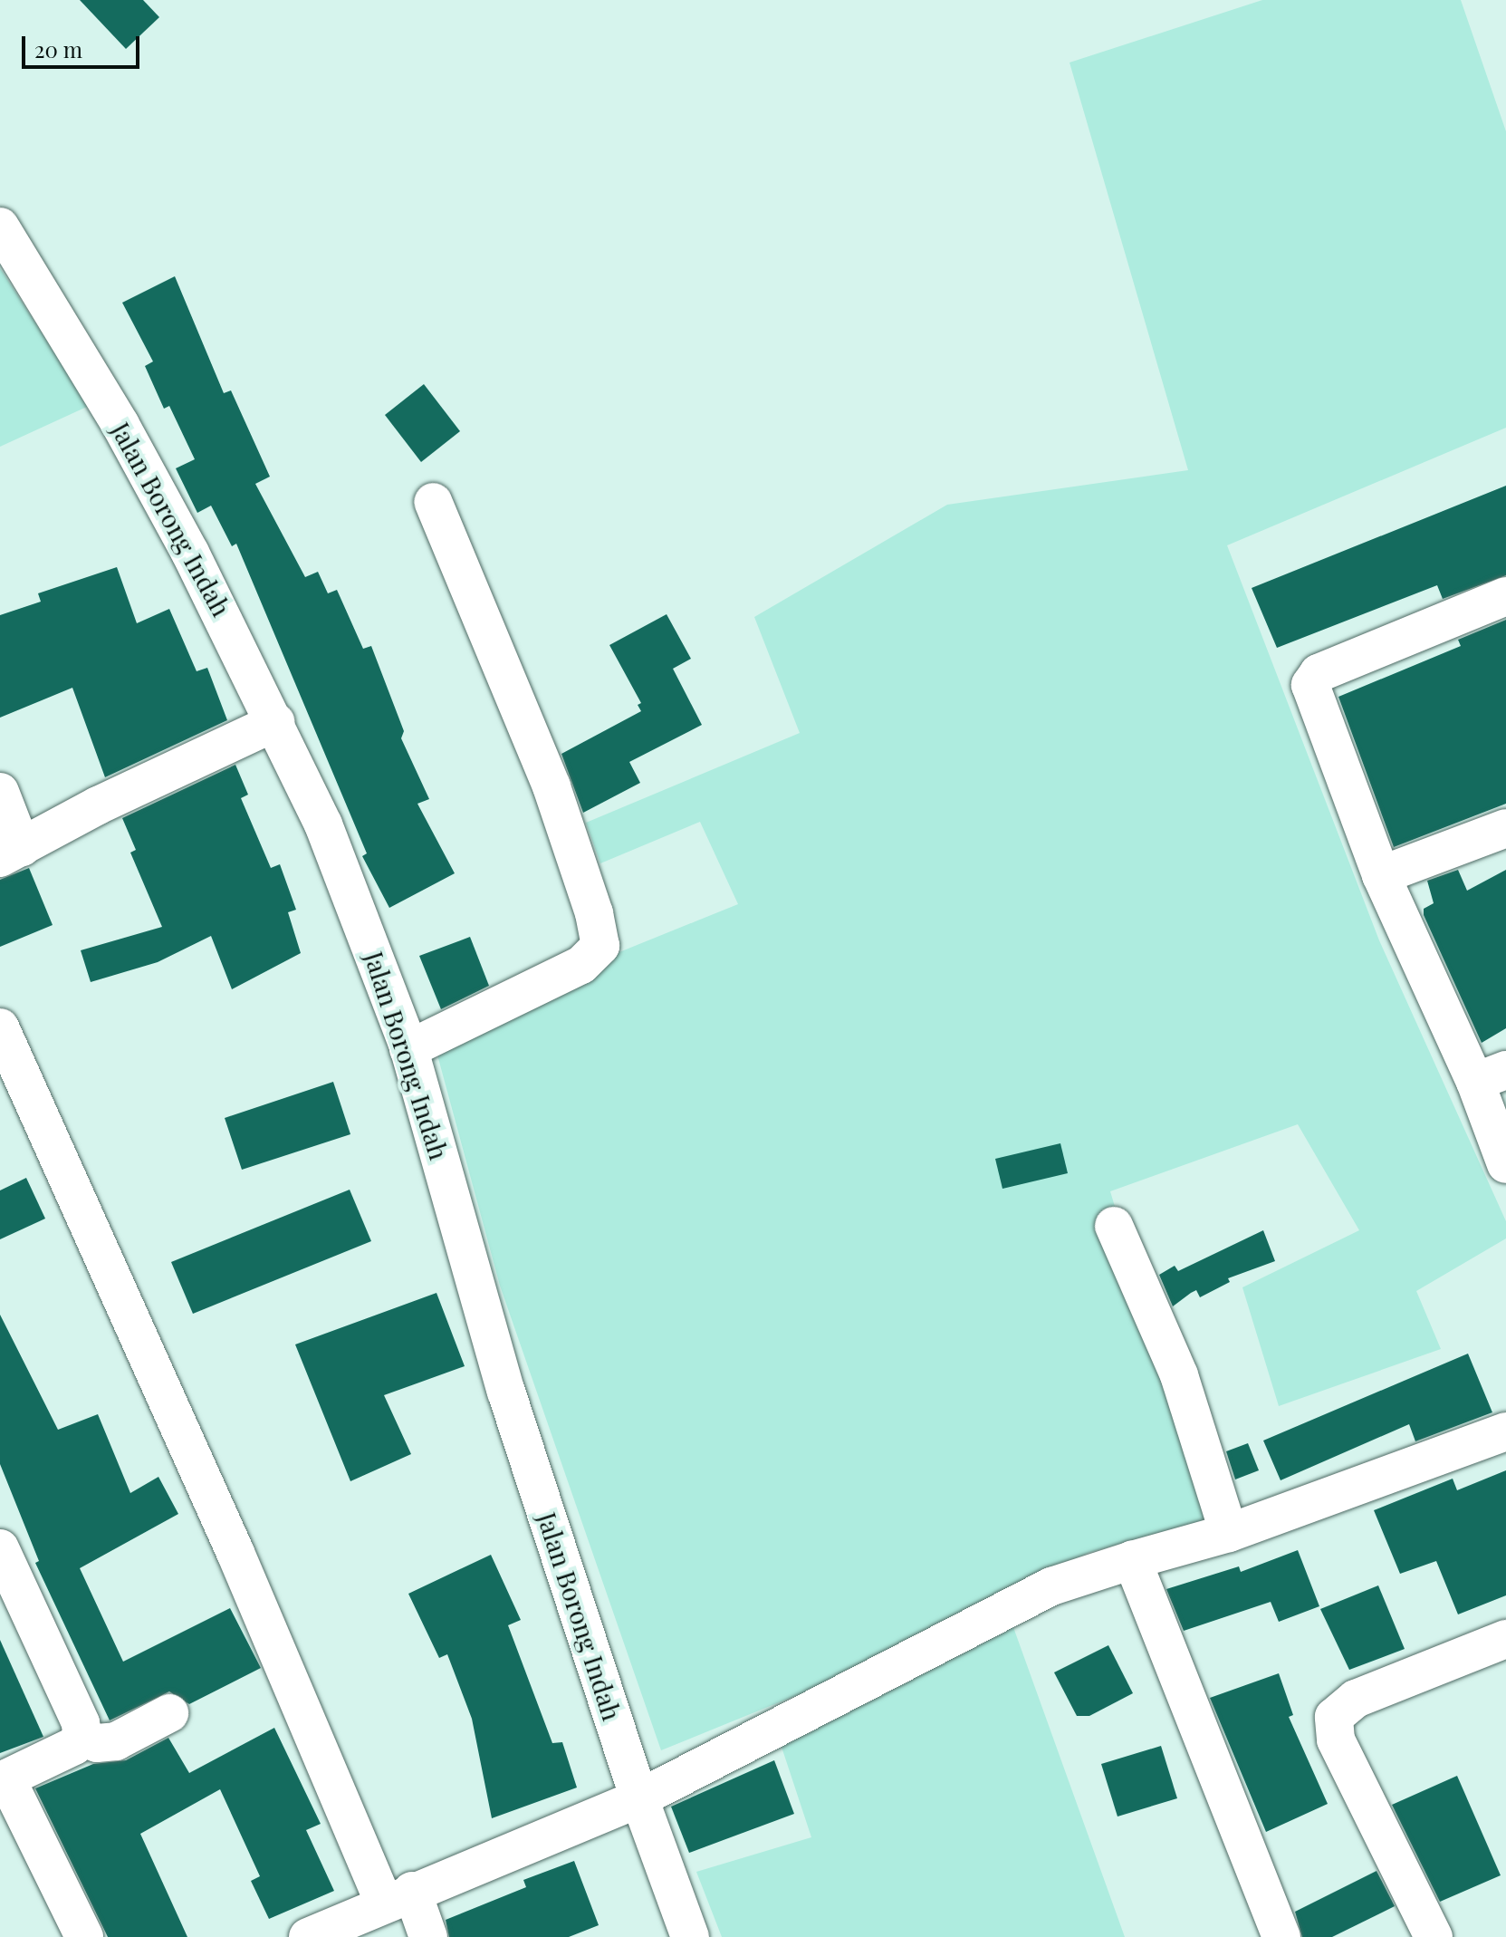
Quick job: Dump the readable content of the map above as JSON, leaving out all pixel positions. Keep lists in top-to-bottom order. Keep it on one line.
{"streets":{"street":["Jalan Borong Indah"]},"scale_bar":"20 m"}
